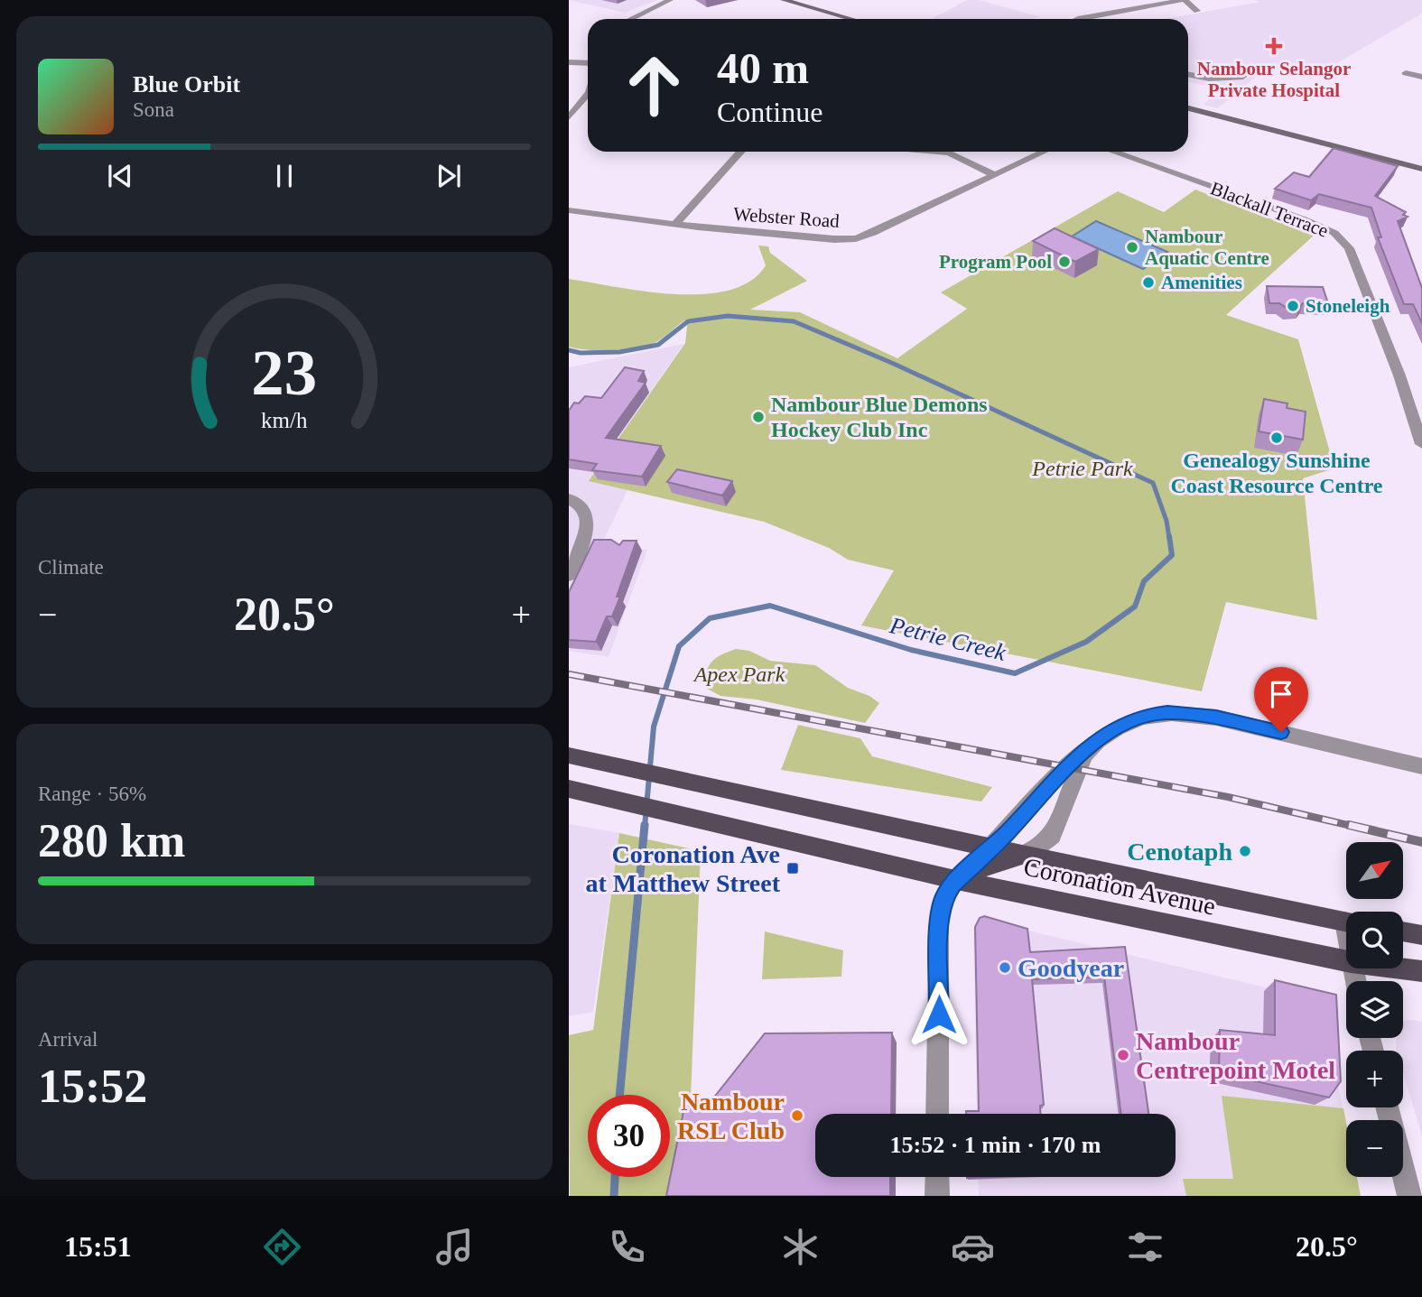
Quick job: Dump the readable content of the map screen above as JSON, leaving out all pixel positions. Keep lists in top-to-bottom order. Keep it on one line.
{"streets":{"main road":["Coronation Avenue"],"street":["Blackall Terrace","Webster Road"]},"water":["Petrie Creek"],"parks":["Petrie Park","Apex Park"],"places":{"health":["Nambour Selangor Private Hospital"],"other":["Nambour Aquatic Centre","Program Pool","Amenities","Stoneleigh","Nambour Blue Demons Hockey Club Inc","Genealogy Sunshine Coast Resource Centre","Cenotaph","Goodyear","Nambour Centrepoint Motel","Nambour RSL Club"],"transit":["Coronation Ave at Matthew Street"]},"north":"top right","page":{"turn":["40 m","Continue"],"song":["Blue Orbit","Sona"],"tile":["Climate",["Range · 56%","280 km"],["Arrival","15:52"]],"heat":["−","20.5°","+"],"map_buttons":["+","−"],"limit":"30","trip":"15:52 · 1 min · 170 m","tabs":["15:51","20.5°"],"gauge":["23","km/h"]}}
